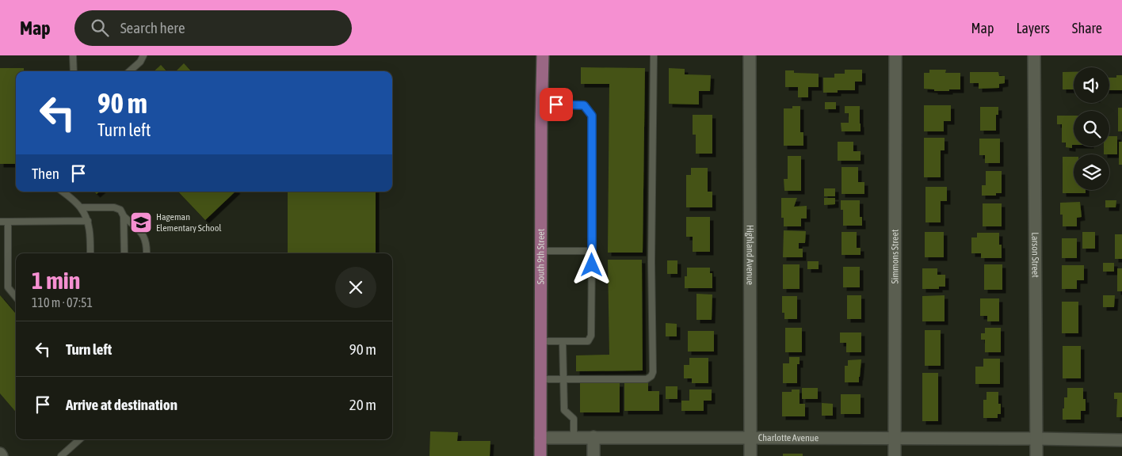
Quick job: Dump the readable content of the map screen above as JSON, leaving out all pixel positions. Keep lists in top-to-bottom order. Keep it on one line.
{"streets":{"main road":["South 9th Street"],"street":["Highland Avenue","Simmons Street","Larson Street","Charlotte Avenue"]},"crossings":[["South 9th Street","Charlotte Avenue"],["Highland Avenue","Charlotte Avenue"],["Simmons Street","Charlotte Avenue"],["Larson Street","Charlotte Avenue"]],"places":{"school or university":["Hageman Elementary School"]},"page":{"header":"Map","search":"Search here","nav":["Map","Layers","Share"],"turn":["90 m","Turn left"],"then":"Then","heading":["1 min","110 m · 07:51"],"list":[{"name":"Turn left","value":"90 m"},{"name":"Arrive at destination","value":"20 m"}]}}
